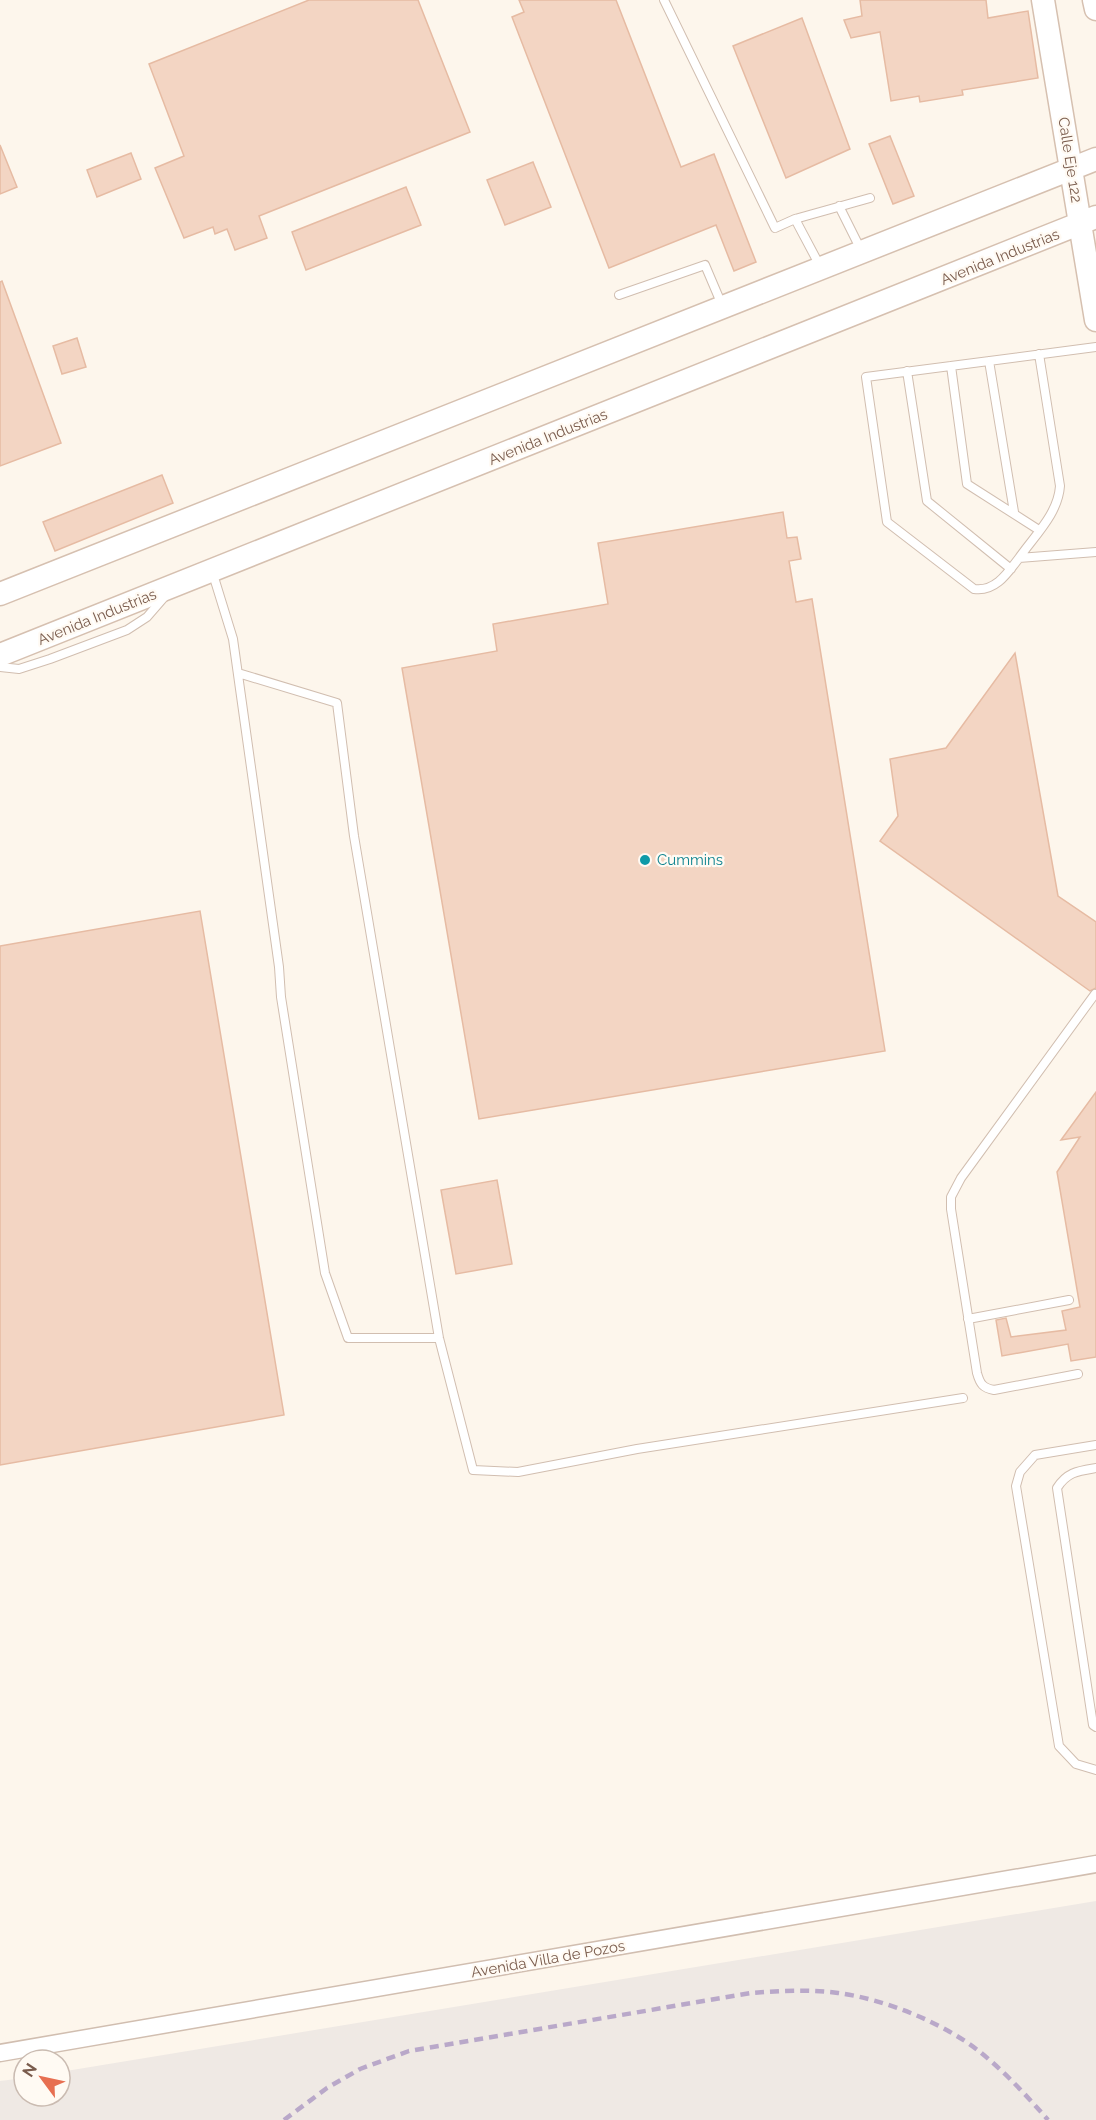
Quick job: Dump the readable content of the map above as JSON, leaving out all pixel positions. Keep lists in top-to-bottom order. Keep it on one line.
{"streets":{"main road":["Calle Eje 122","Avenida Industrias"],"street":["Avenida Villa de Pozos"]},"crossings":[["Calle Eje 122","Avenida Industrias"]],"places":["Cummins"],"north":"top left"}
